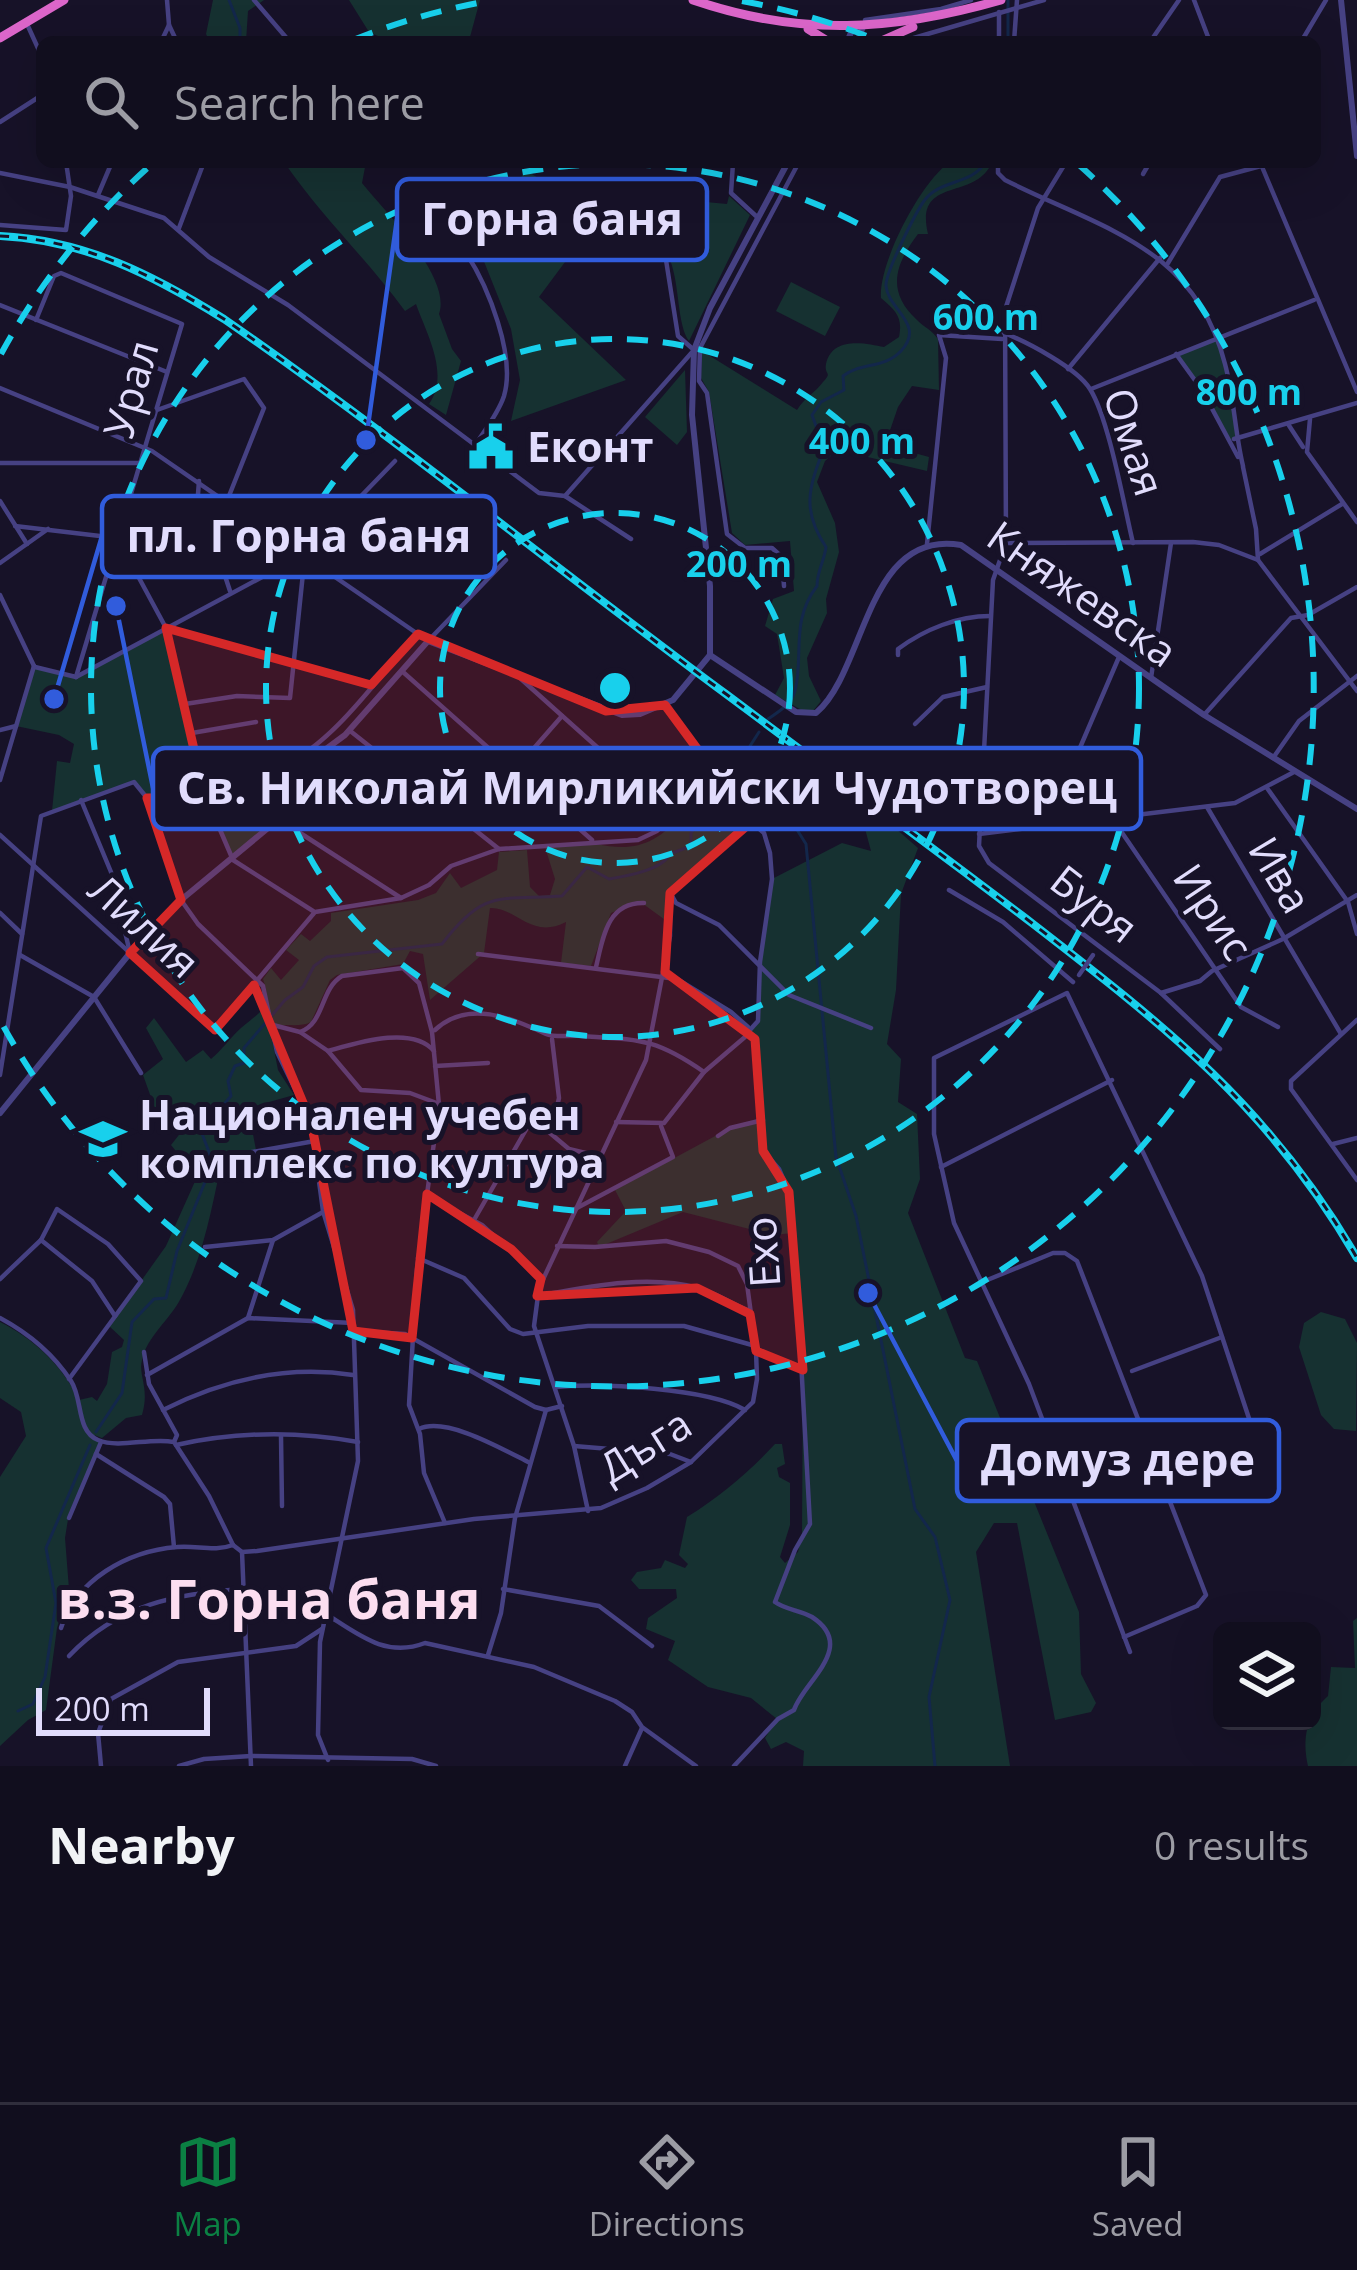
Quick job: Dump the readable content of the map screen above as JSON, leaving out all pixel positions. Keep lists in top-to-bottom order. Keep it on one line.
{"streets":{"street":["Урал","Омая","Княжевска","Ива","Буря","Ирис","Лилия","Ехо","Дъга"]},"districts":["в.з. Горна баня"],"places":{"other":["Горна баня","Св. Николай Мирликийски Чудотворец","пл. Горна баня","Домуз дере"],"public building":["Еконт"],"school or university":["Национален учебен комплекс по култура"]},"scale_bar":"200 m","page":{"search":"Search here","scale":"200 m","heading":["Nearby","0 results"],"nav":["Map","Directions","Saved"]},"rings":["600 m","800 m","400 m","200 m"]}
